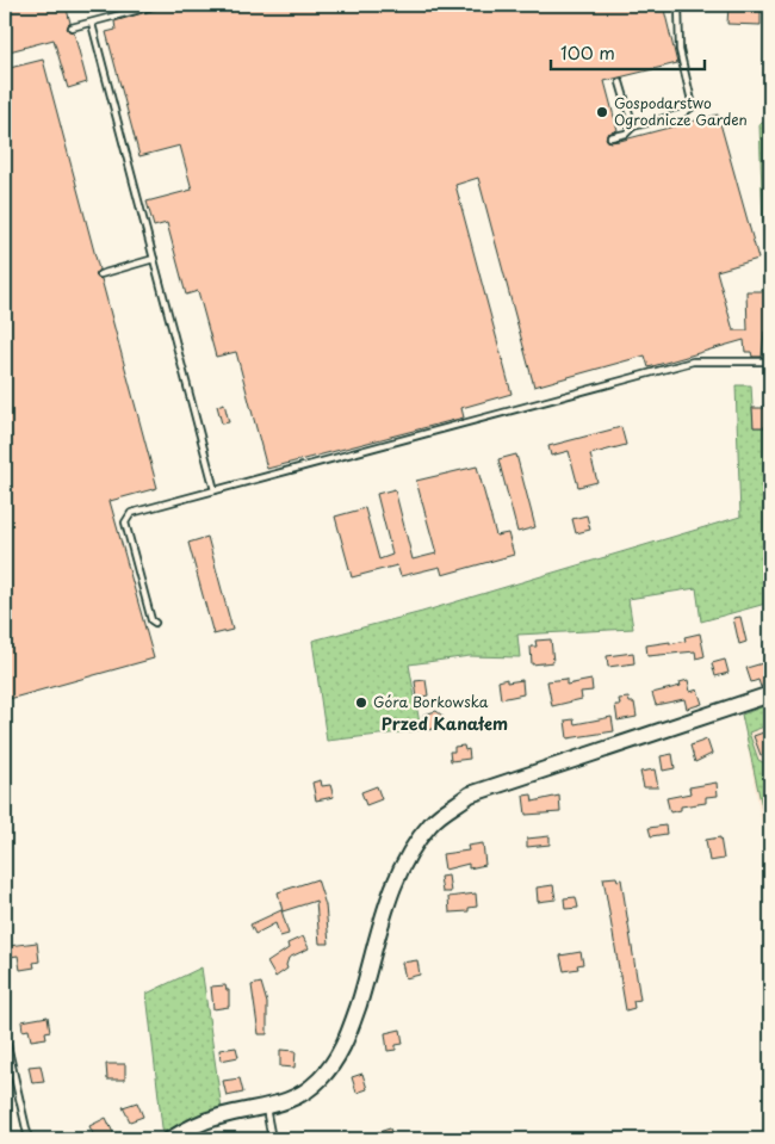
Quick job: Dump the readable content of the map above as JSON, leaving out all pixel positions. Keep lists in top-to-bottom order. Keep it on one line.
{"districts":["Przed Kanałem"],"places":["Gospodarstwo Ogrodnicze Garden","Góra Borkowska"],"scale_bar":"100 m"}
